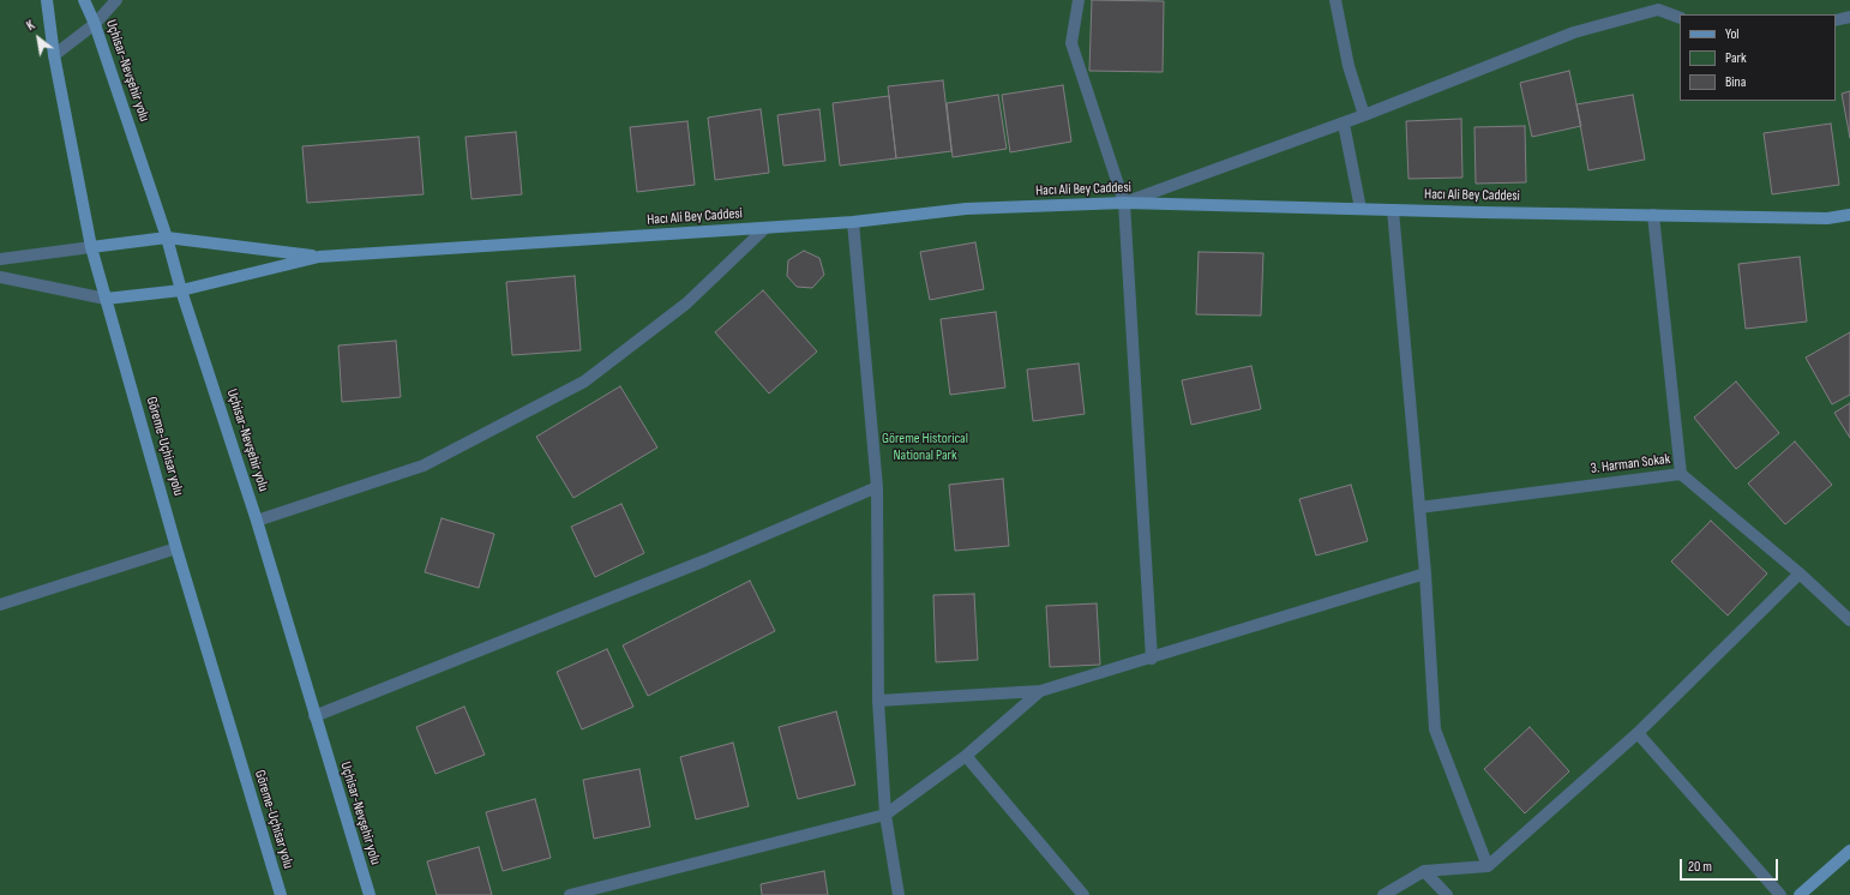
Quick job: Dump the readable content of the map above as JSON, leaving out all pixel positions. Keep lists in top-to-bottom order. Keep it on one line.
{"streets":{"street":["Uçhisar-Nevşehir yolu","Hacı Ali Bey Caddesi","Göreme-Uçhisar yolu","3. Harman Sokak"]},"parks":["Göreme Historical National Park"],"legend":["Yol","Park","Bina"],"scale_bar":"20 m","north":"top left"}
